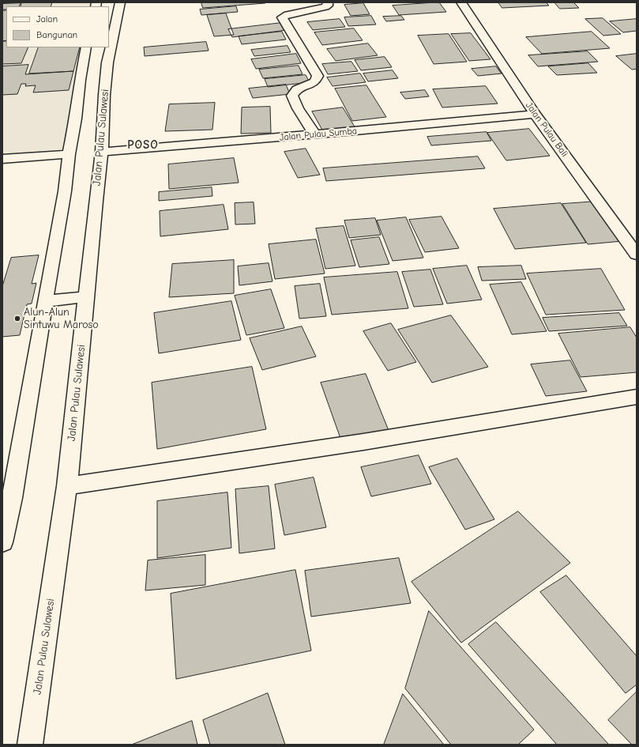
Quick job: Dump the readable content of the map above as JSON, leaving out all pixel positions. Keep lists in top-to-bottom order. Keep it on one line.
{"streets":{"street":["Jalan Pulau Bali","Jalan Pulau Sumba","Jalan Pulau Sulawesi"]},"crossings":[["Jalan Pulau Bali","Jalan Pulau Sumba"],["Jalan Pulau Sumba","Jalan Pulau Sulawesi"]],"districts":["POSO"],"places":["Alun-Alun Sintuwu Maroso"],"legend":["Jalan","Bangunan"]}
